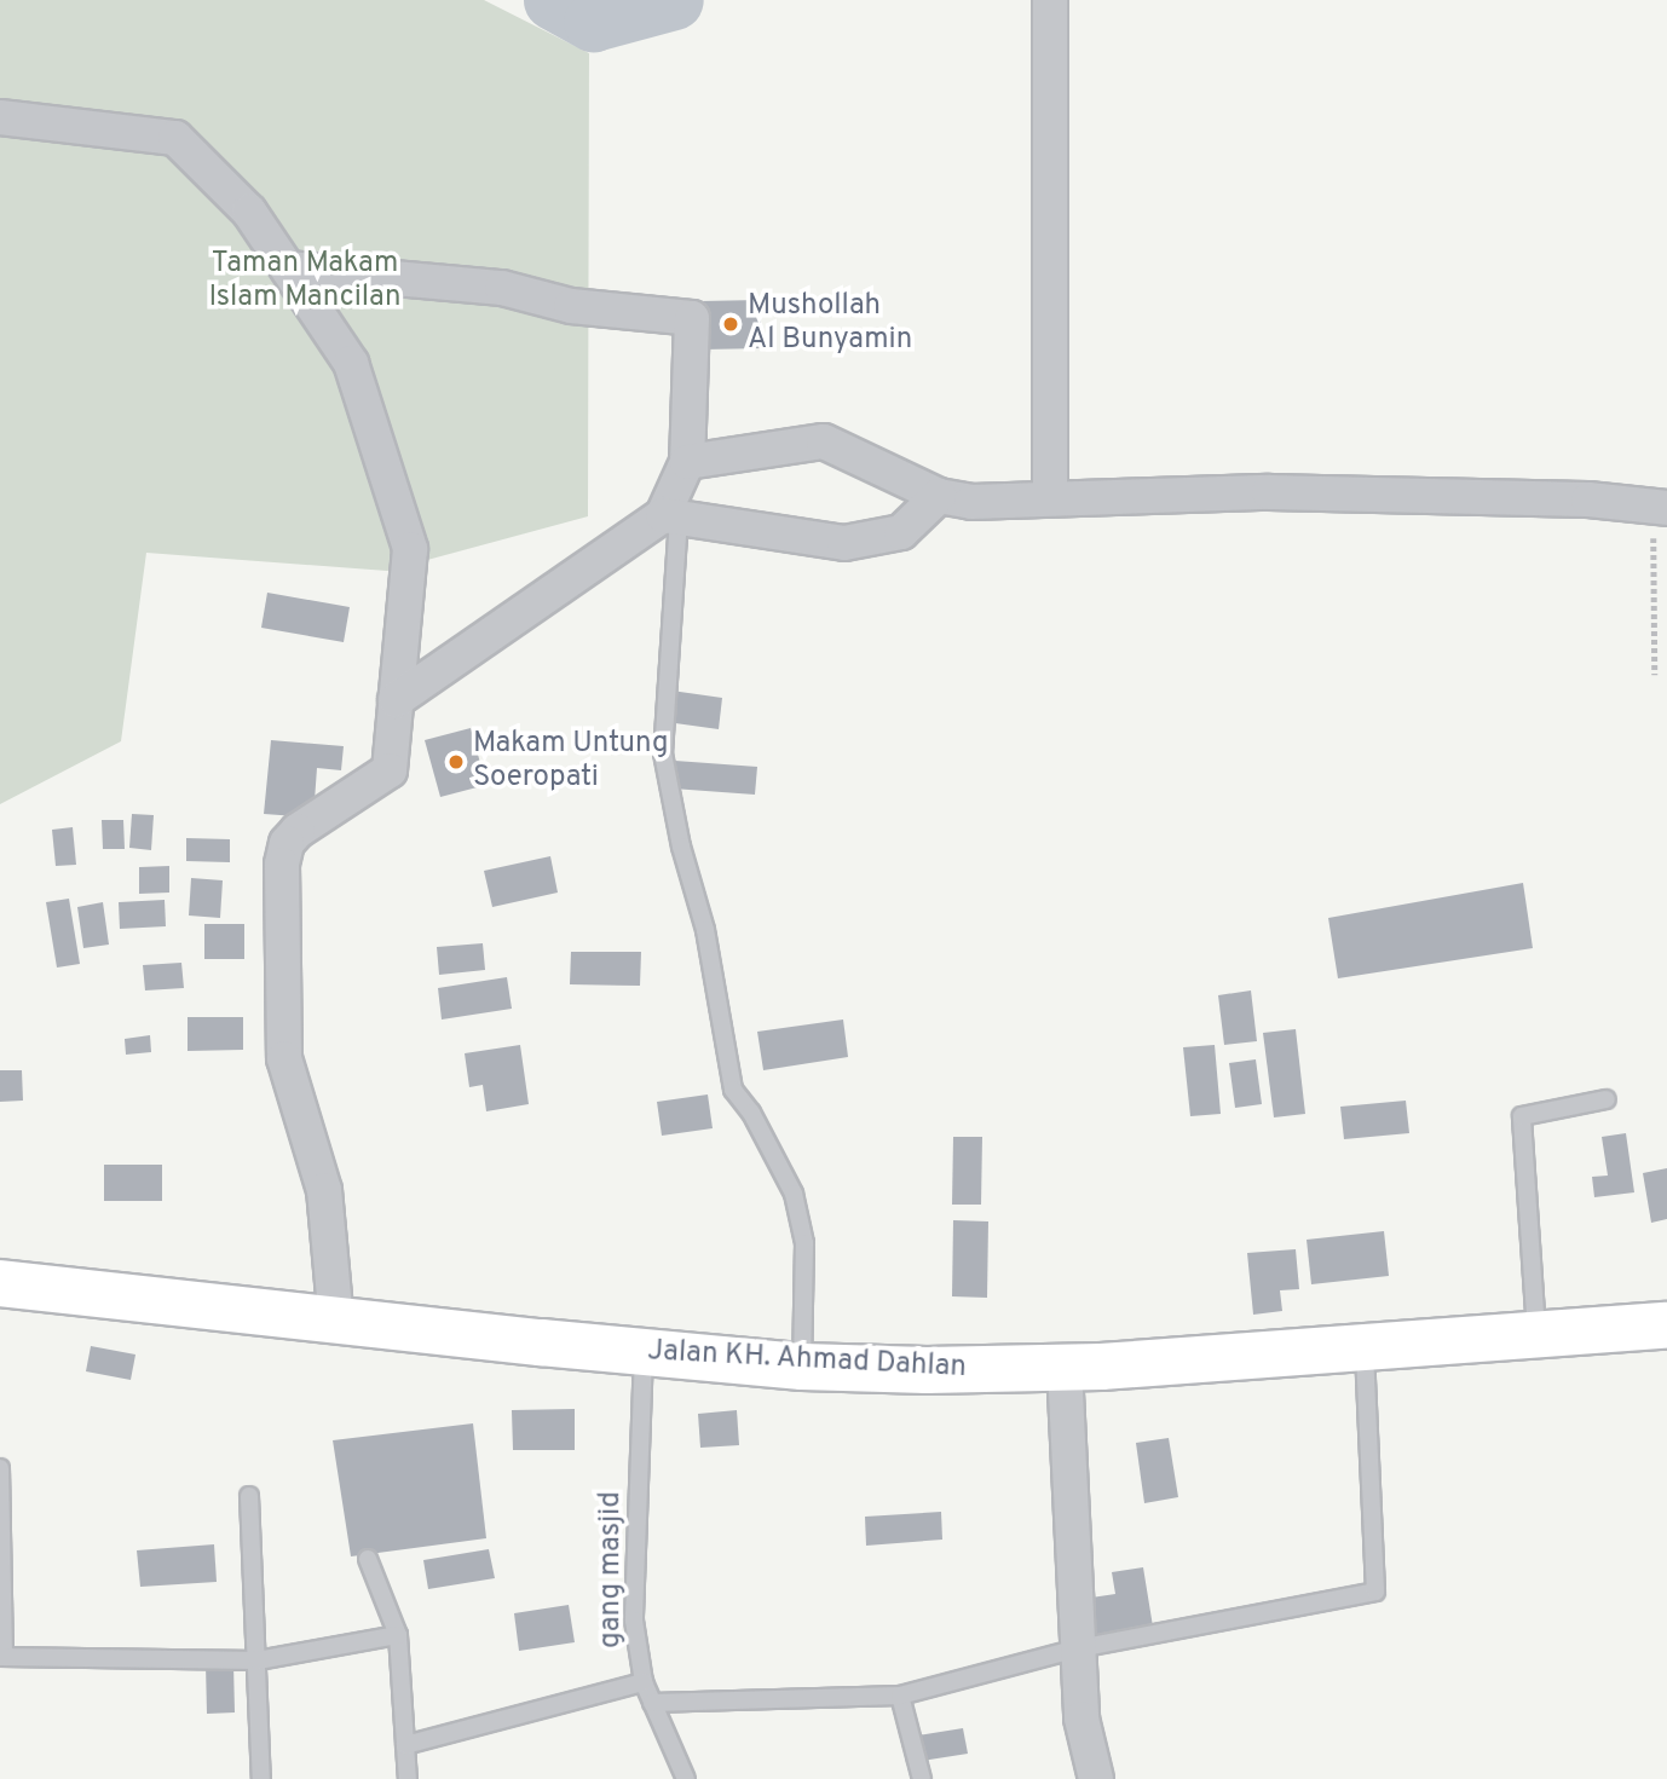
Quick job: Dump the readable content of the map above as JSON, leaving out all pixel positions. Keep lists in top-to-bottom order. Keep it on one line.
{"streets":{"main road":["Jalan KH. Ahmad Dahlan"],"lane":["gang masjid"]},"crossings":[["Jalan KH. Ahmad Dahlan","gang masjid"]],"parks":["Taman Makam Islam Mancilan"],"places":["Mushollah Al Bunyamin","Makam Untung Soeropati"]}
